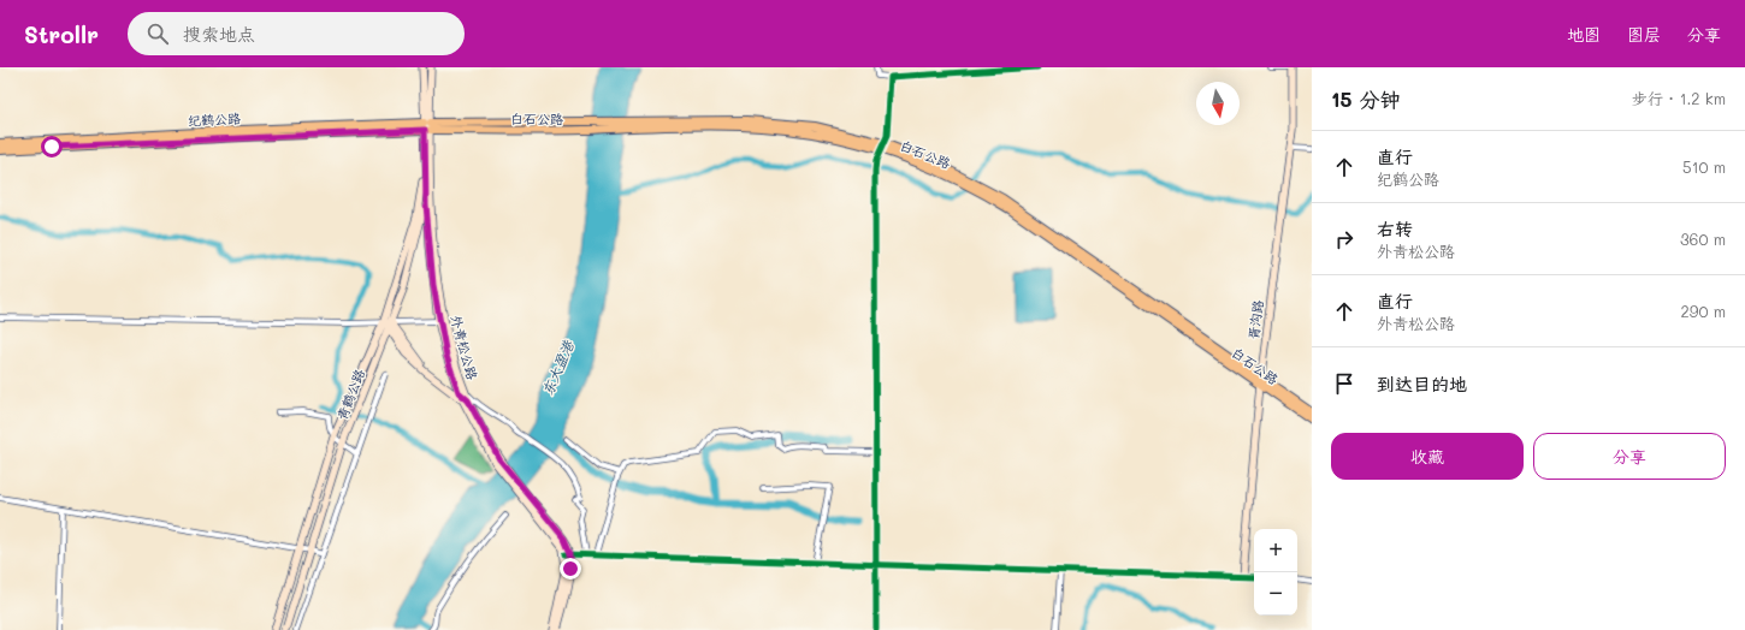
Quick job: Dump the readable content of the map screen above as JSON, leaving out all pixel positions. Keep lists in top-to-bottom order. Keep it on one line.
{"streets":{"main road":["白石公路","纪鹤公路","胥沟路","外青松公路","青鹤公路"]},"crossings":[["白石公路","纪鹤公路"],["白石公路","胥沟路"],["白石公路","外青松公路"],["纪鹤公路","外青松公路"],["外青松公路","青鹤公路"]],"water":["东大盈港"],"north":"bottom","page":{"header":"Strollr","search":"搜索地点","nav":["地图","图层","分享"],"heading":["15 分钟","步行 · 1.2 km"],"list":[["直行","纪鹤公路","510 m"],["右转","外青松公路","360 m"],["直行","外青松公路","290 m"],"到达目的地"],"buttons":["收藏","分享"],"map_buttons":["+","−"]}}
